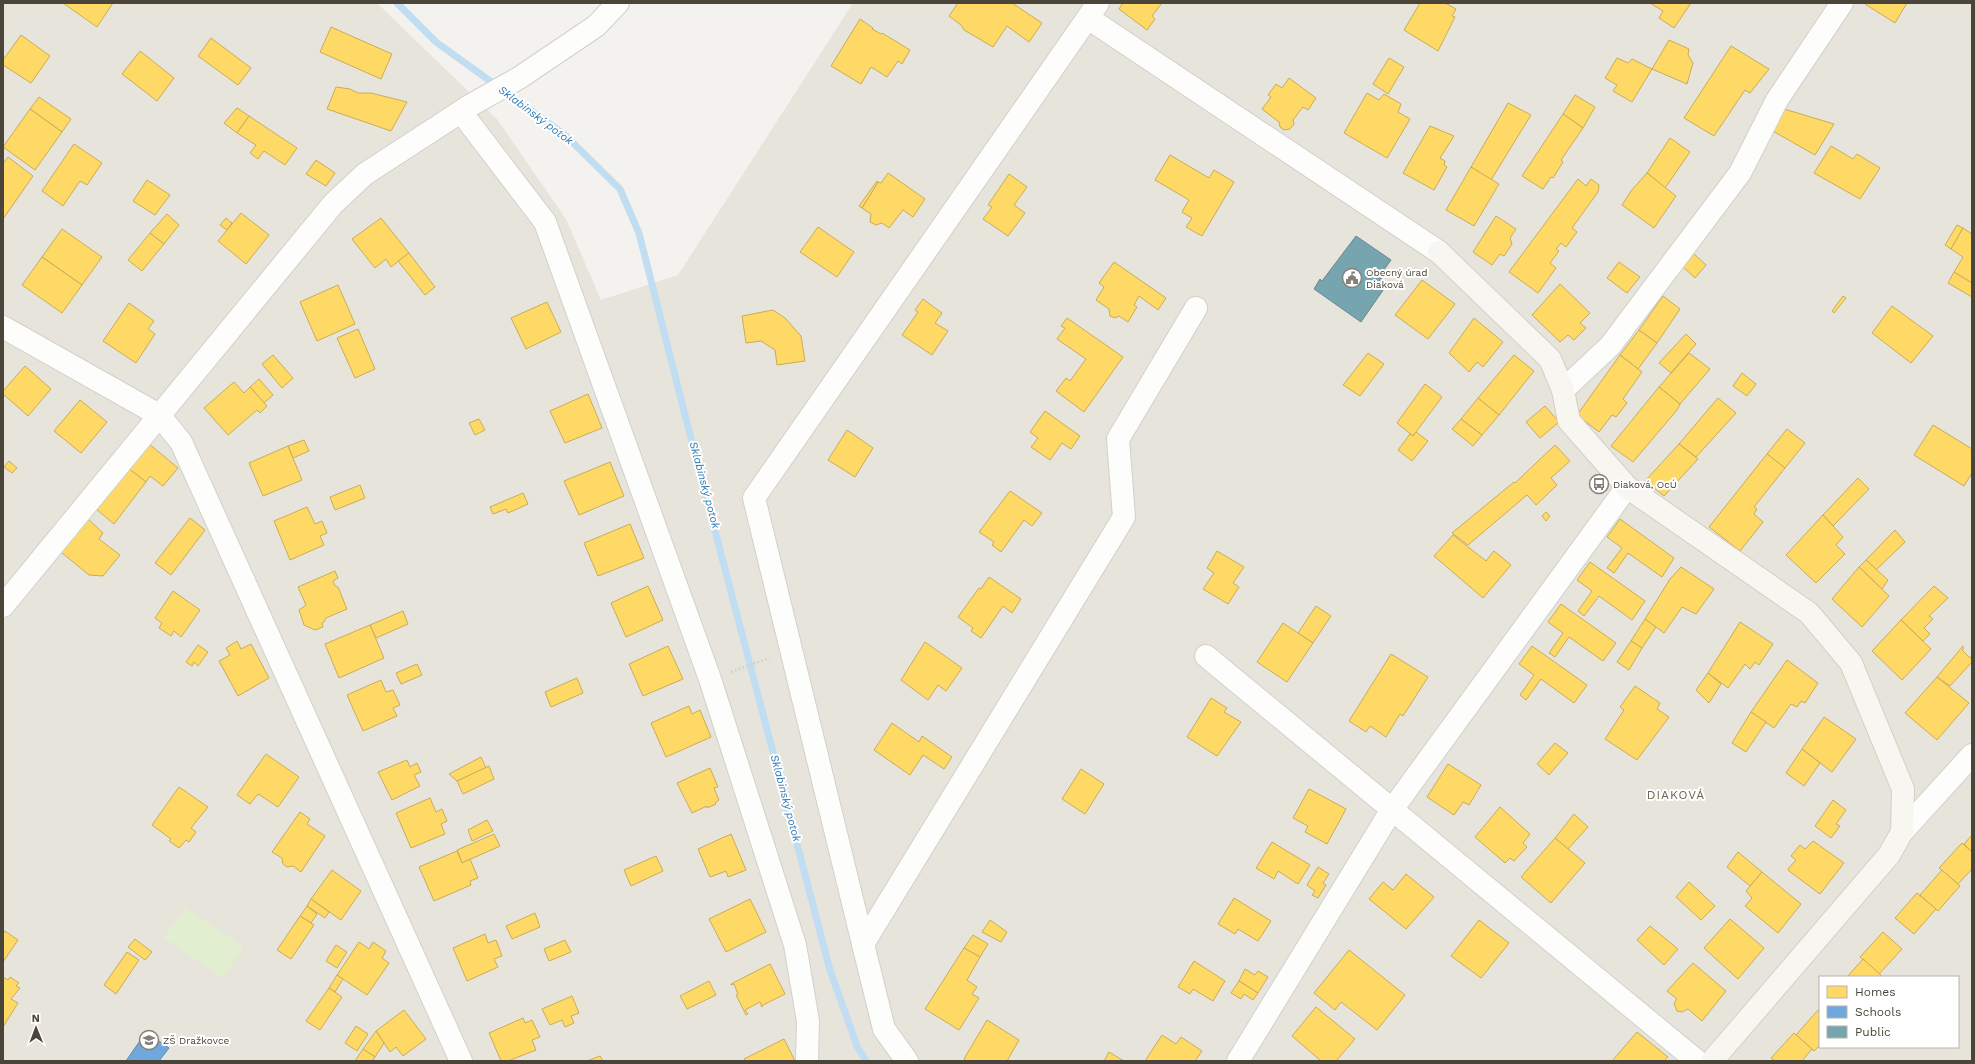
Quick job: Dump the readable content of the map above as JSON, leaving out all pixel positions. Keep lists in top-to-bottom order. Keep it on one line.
{"districts":["DIAKOVÁ"],"water":["Sklabinský potok"],"places":{"public building":["Obecný úrad Diaková"],"bus stop":["Diaková, OcÚ"],"school or university":["ZŠ Dražkovce"]},"legend":["Homes","Schools","Public"],"north":"top"}
